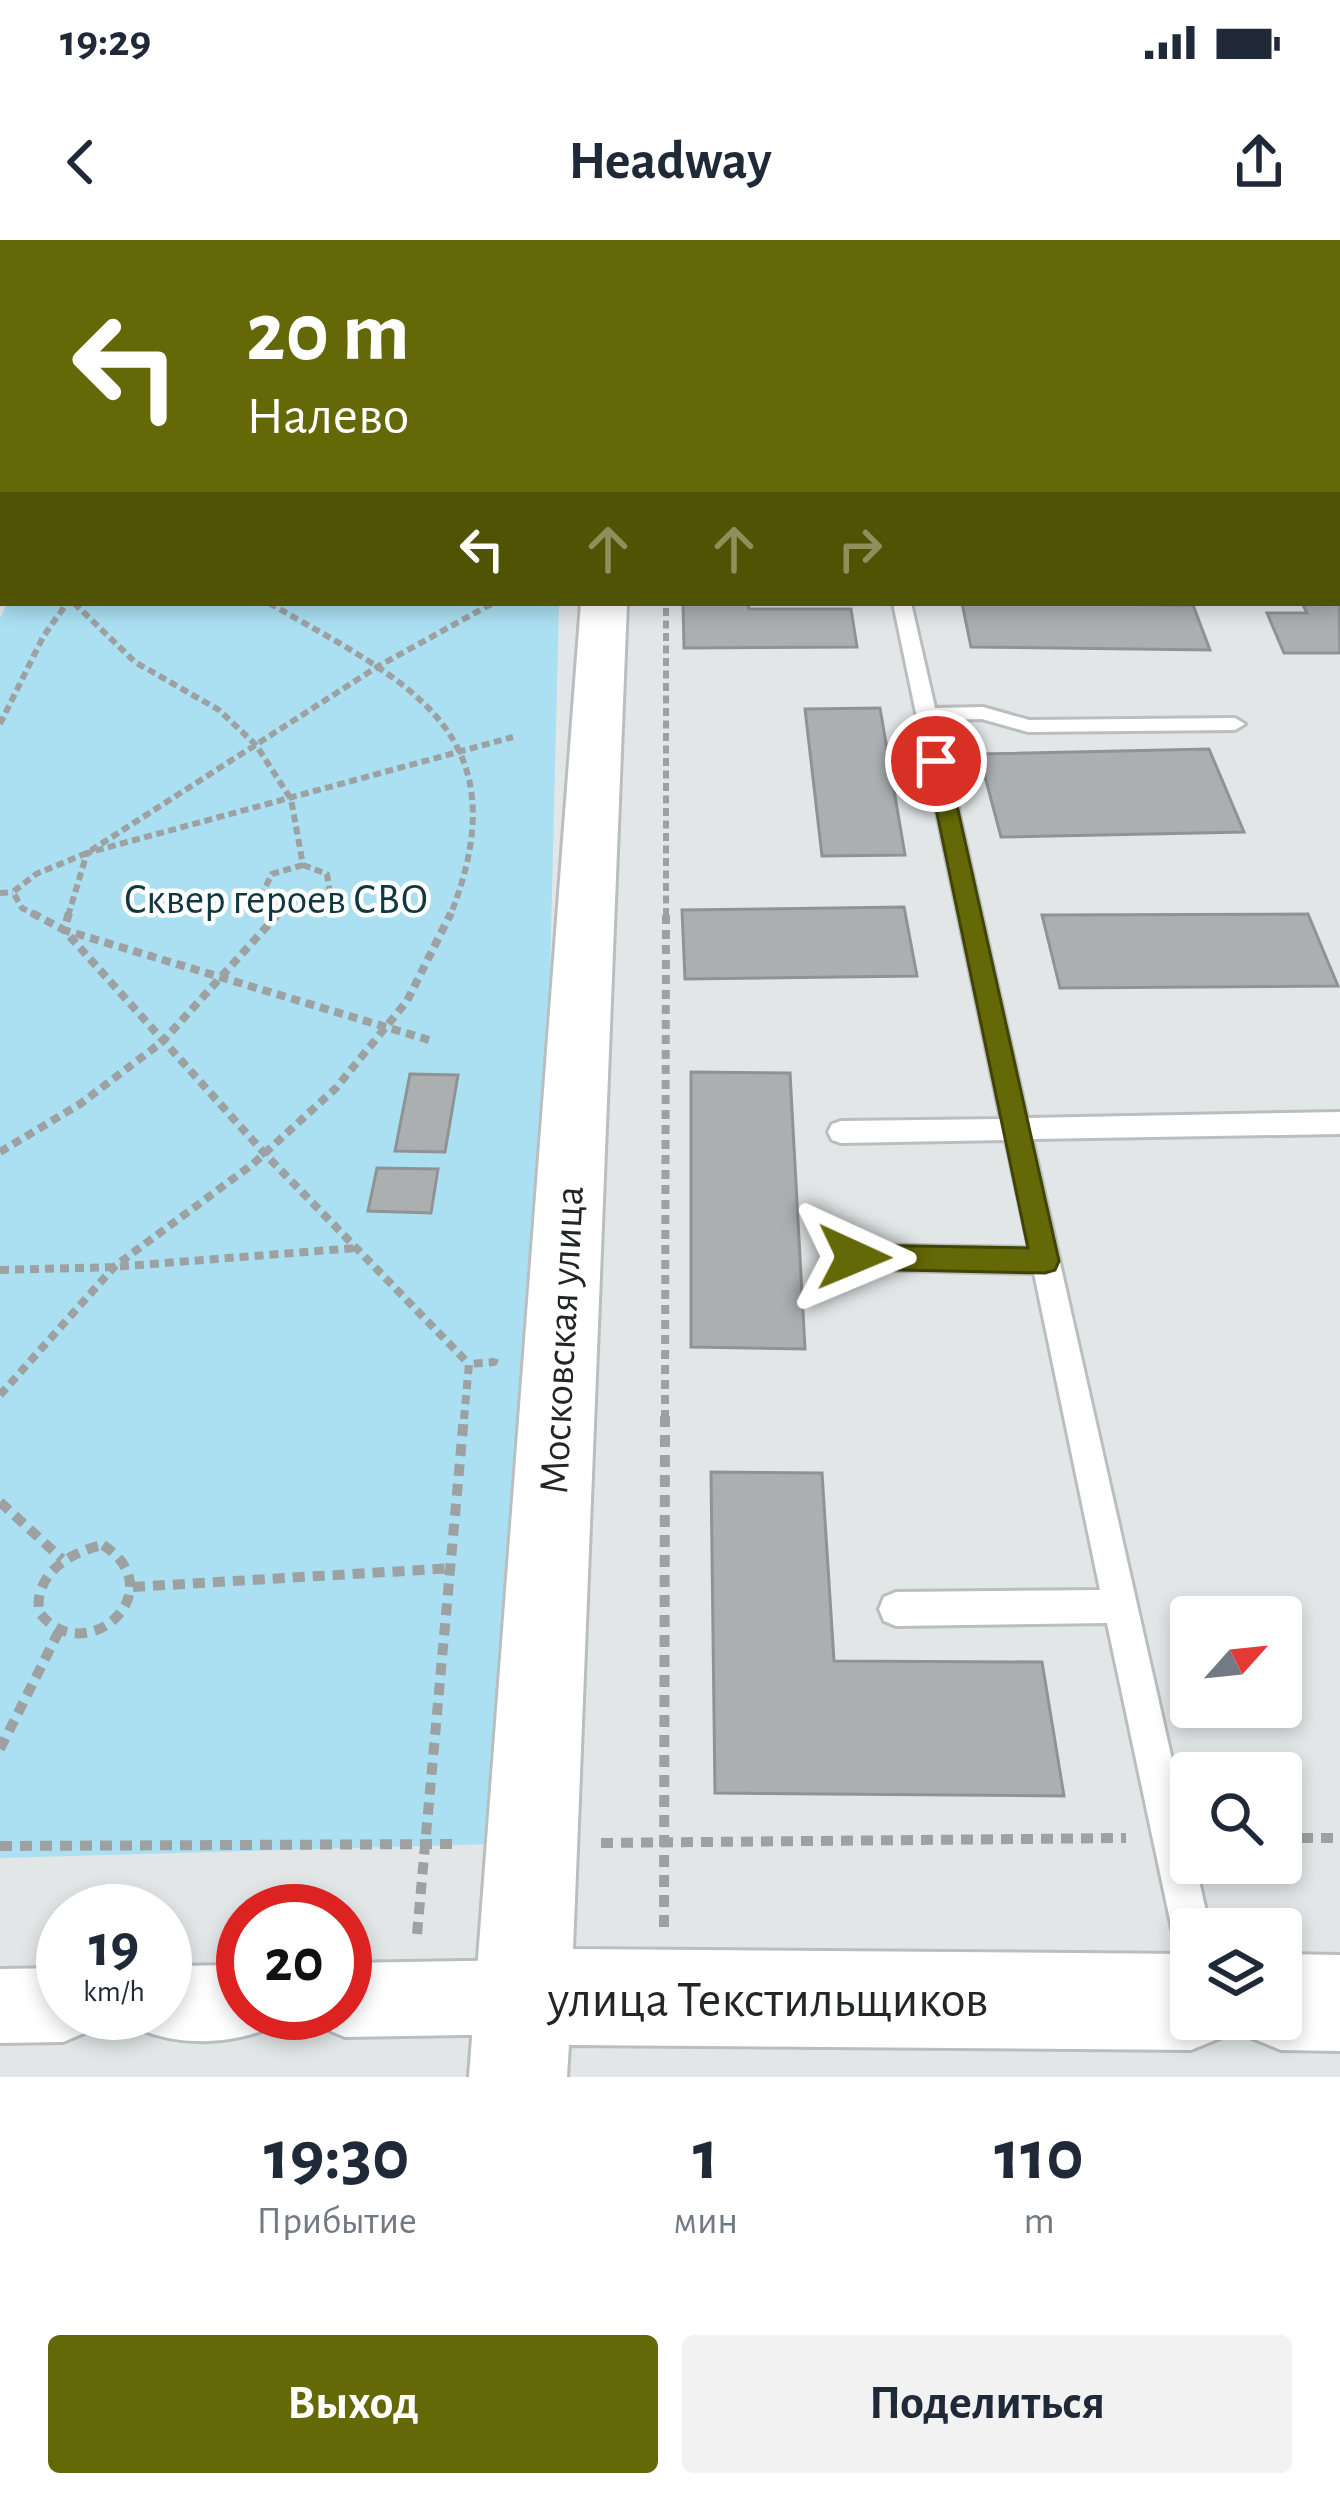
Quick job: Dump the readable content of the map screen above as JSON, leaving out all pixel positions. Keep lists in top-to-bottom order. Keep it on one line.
{"streets":{"street":["Московская улица","улица Текстильщиков"]},"crossings":[["Московская улица","улица Текстильщиков"]],"parks":["Сквер героев СВО"],"north":"top right","page":{"status":"19:29","header":"Headway","turn":["20 m","Налево"],"speed":"19 km/h","limit":"20","eta":["19:30","Прибытие","1","мин","110","m"],"buttons":["Выход","Поделиться"]}}
